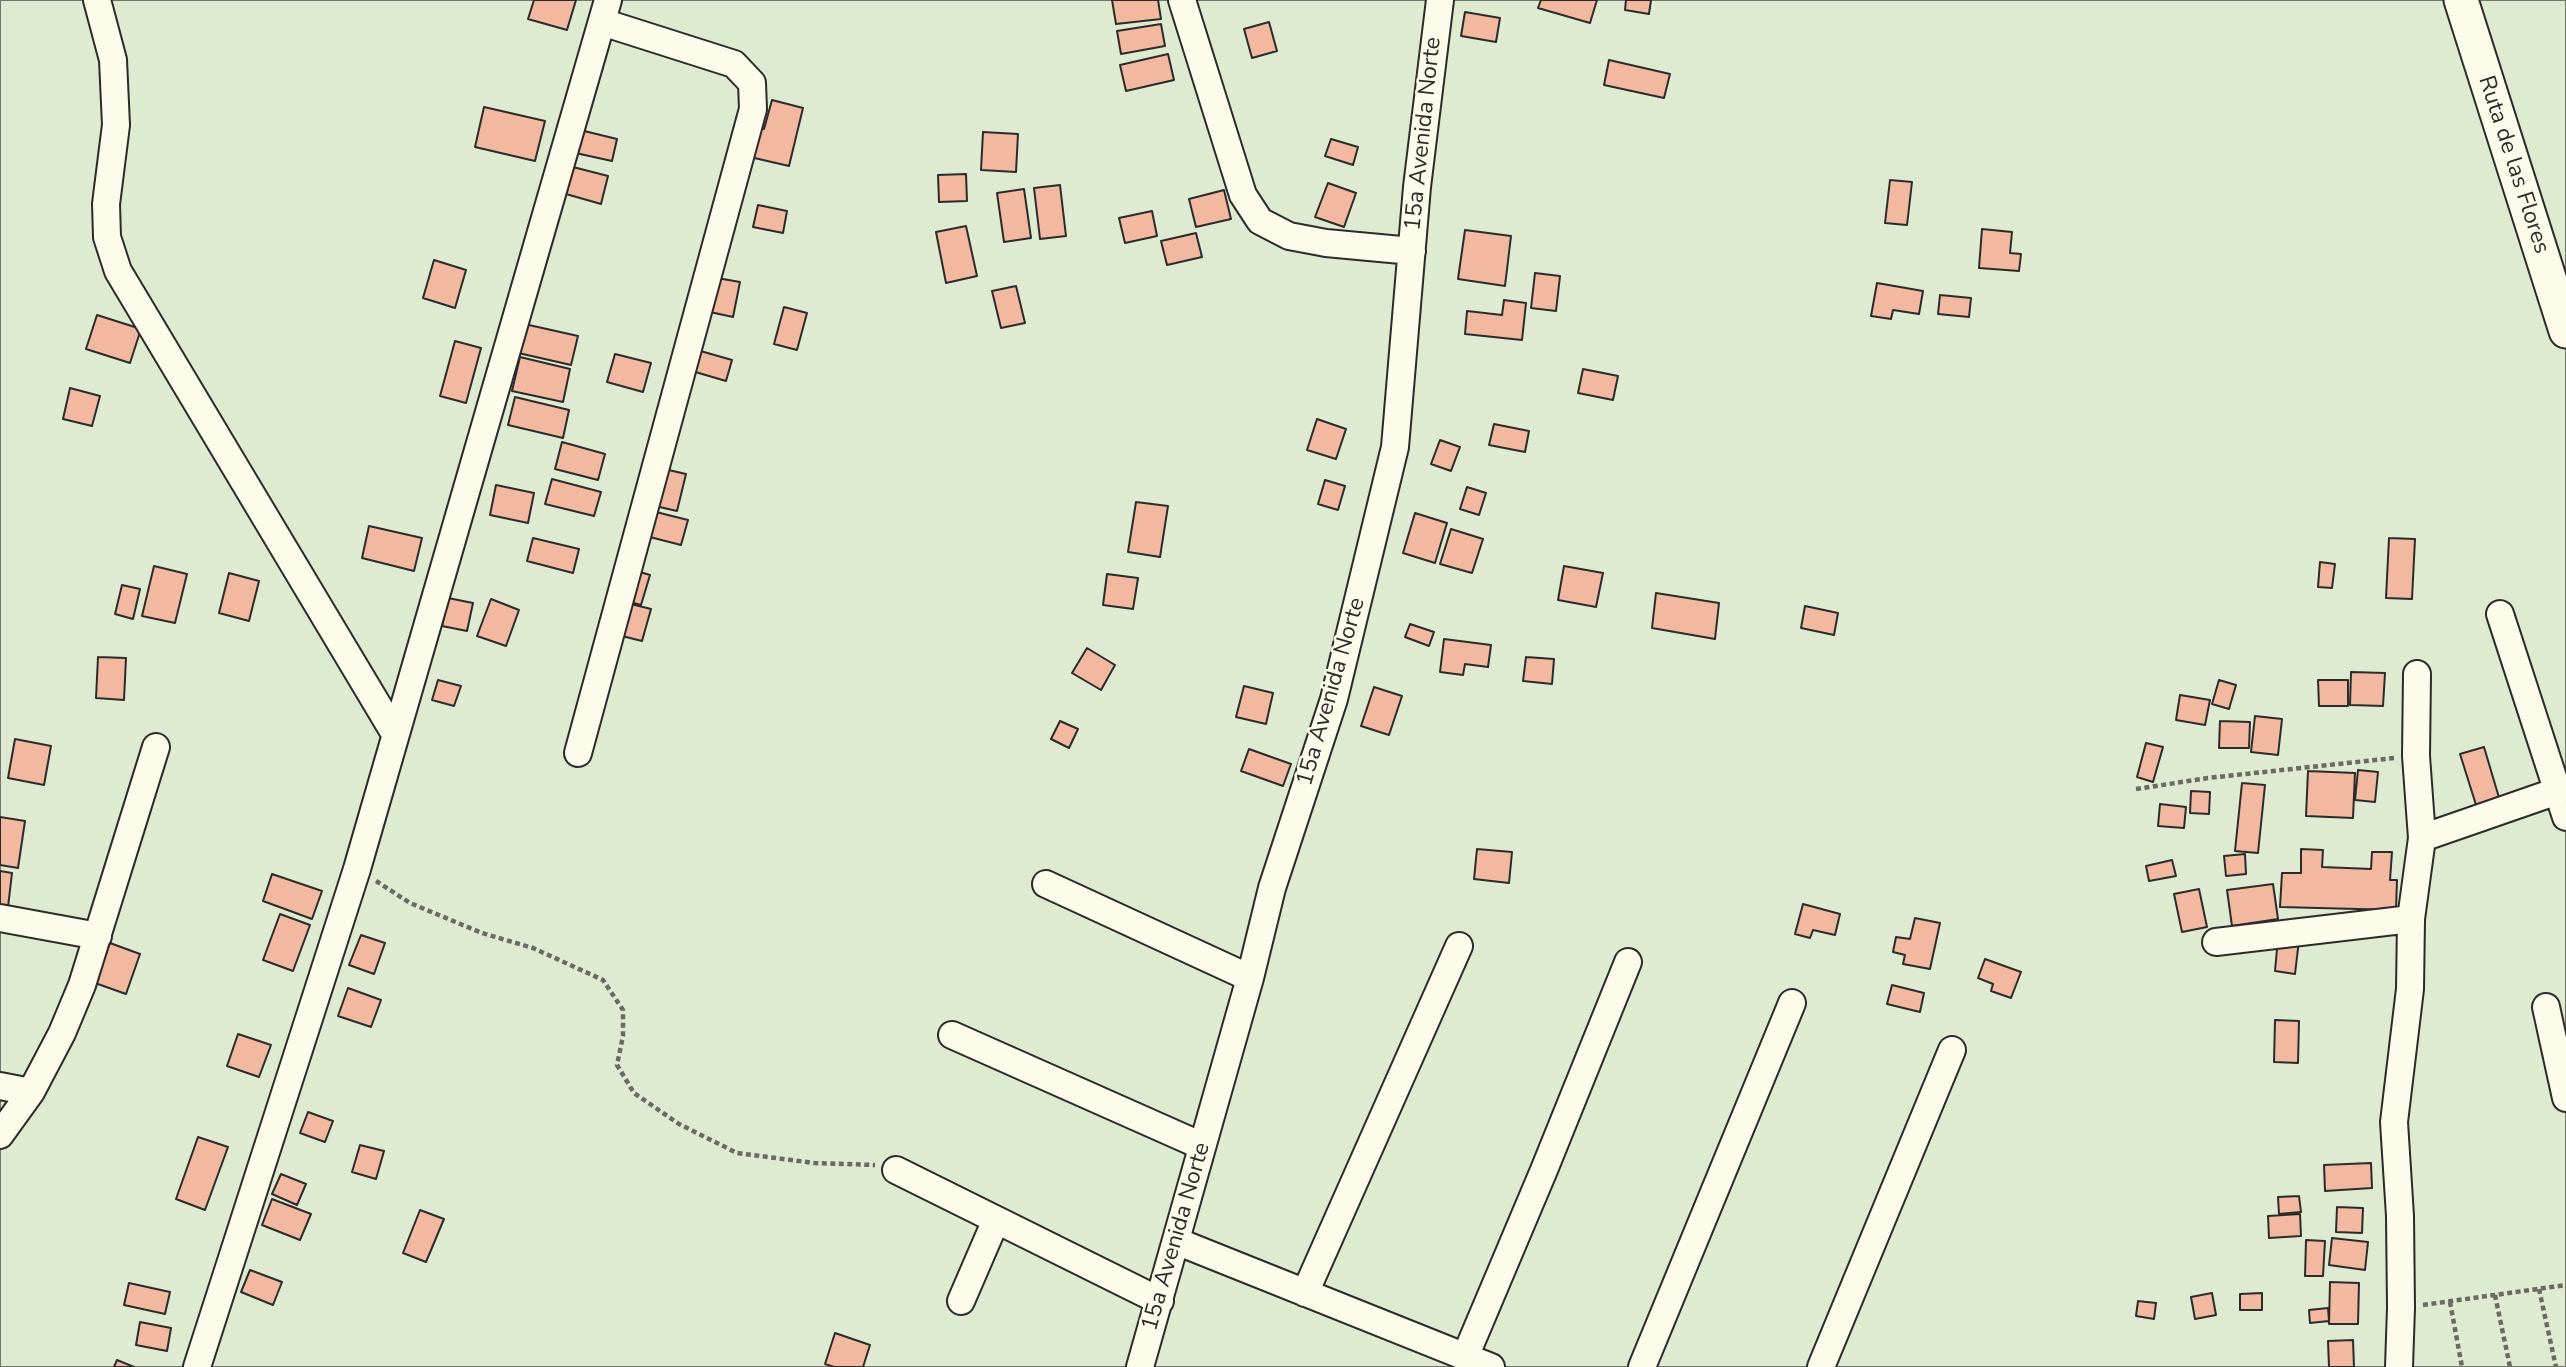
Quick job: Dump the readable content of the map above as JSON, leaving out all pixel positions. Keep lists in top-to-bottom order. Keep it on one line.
{"streets":{"main road":["Ruta de las Flores"],"street":["15a Avenida Norte"]}}
